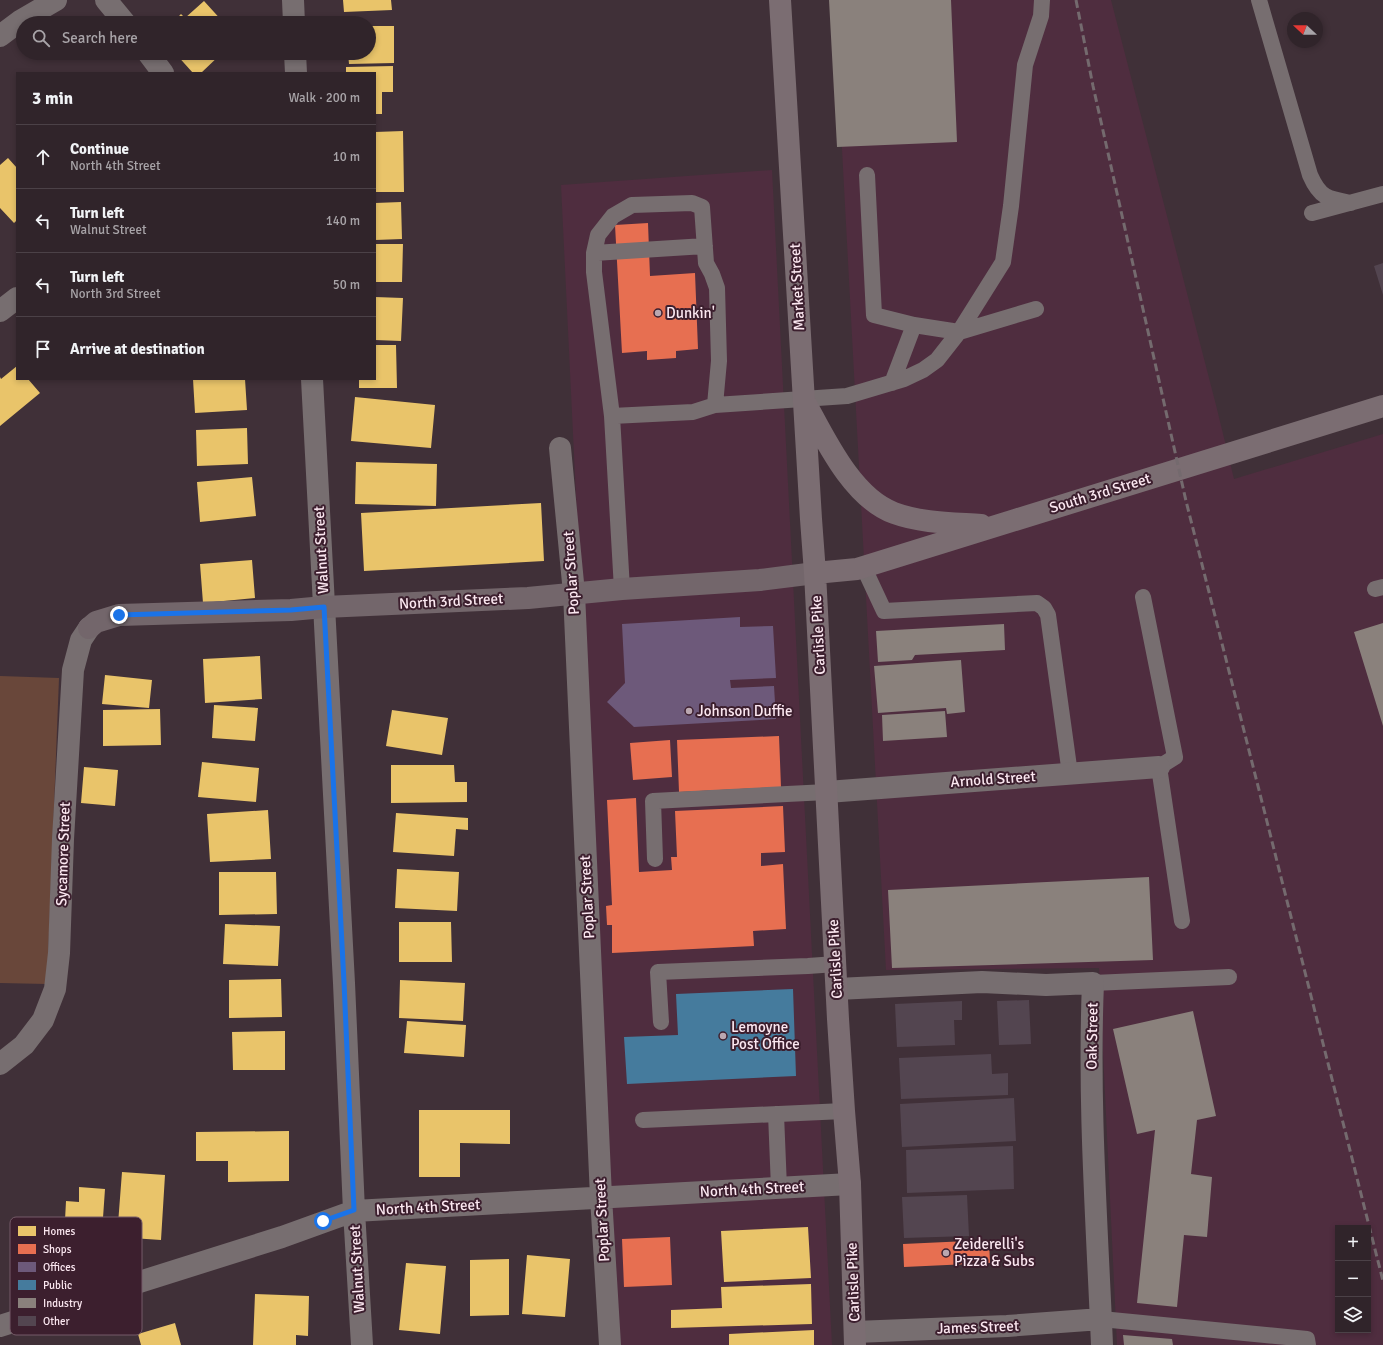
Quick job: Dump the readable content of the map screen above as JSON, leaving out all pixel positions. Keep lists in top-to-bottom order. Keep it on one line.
{"streets":{"main road":["Market Street","South 3rd Street","Carlisle Pike"],"street":["Walnut Street","Poplar Street","North 3rd Street","Arnold Street","Sycamore Street","Oak Street","North 4th Street","James Street"]},"crossings":[["Market Street","South 3rd Street"],["Market Street","North 3rd Street"],["Market Street","Carlisle Pike"],["South 3rd Street","North 3rd Street"],["South 3rd Street","Carlisle Pike"],["Walnut Street","North 3rd Street"],["Walnut Street","North 4th Street"],["Poplar Street","North 3rd Street"],["Poplar Street","North 4th Street"],["North 3rd Street","Carlisle Pike"],["North 3rd Street","Sycamore Street"],["Carlisle Pike","Arnold Street"],["Carlisle Pike","Oak Street"],["Carlisle Pike","North 4th Street"],["Carlisle Pike","James Street"],["Oak Street","James Street"]],"places":["Dunkin'","Johnson Duffie","Lemoyne Post Office","Zeiderelli's Pizza & Subs"],"legend":["Homes","Shops","Offices","Public","Industry","Other"],"north":"left","page":{"search":"Search here","heading":["3 min","Walk · 200 m"],"list":[["Continue","North 4th Street","10 m"],["Turn left","Walnut Street","140 m"],["Turn left","North 3rd Street","50 m"],"Arrive at destination"],"map_buttons":["+","−"]}}
